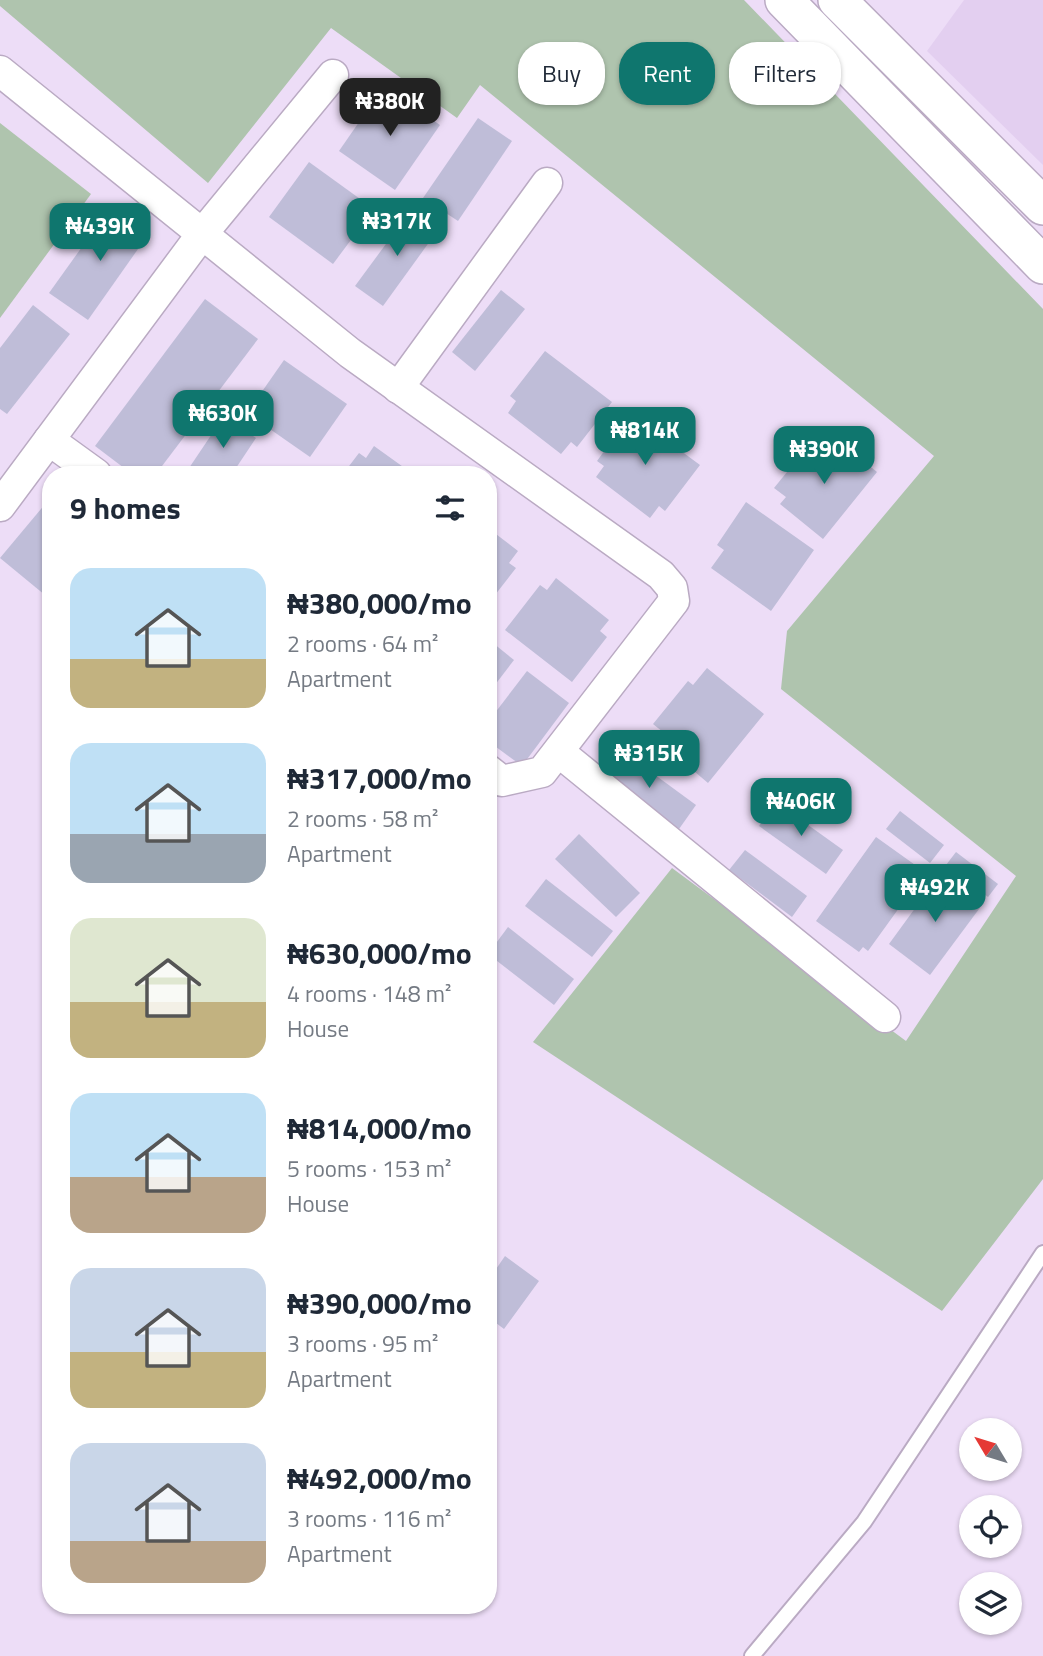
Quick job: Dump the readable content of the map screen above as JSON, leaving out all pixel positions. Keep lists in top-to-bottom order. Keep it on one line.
{"north":"top left","page":{"chip":["Buy","Rent","Filters"],"price":["₦380K","₦317K","₦439K","₦630K","₦814K","₦390K","₦315K","₦406K","₦492K"],"heading":"9 homes","list":[{"name":"₦380,000/mo","note":"2 rooms · 64 m² · Apartment"},{"name":"₦317,000/mo","note":"2 rooms · 58 m² · Apartment"},{"name":"₦630,000/mo","note":"4 rooms · 148 m² · House"},{"name":"₦814,000/mo","note":"5 rooms · 153 m² · House"},{"name":"₦390,000/mo","note":"3 rooms · 95 m² · Apartment"},{"name":"₦492,000/mo","note":"3 rooms · 116 m² · Apartment"}]}}
